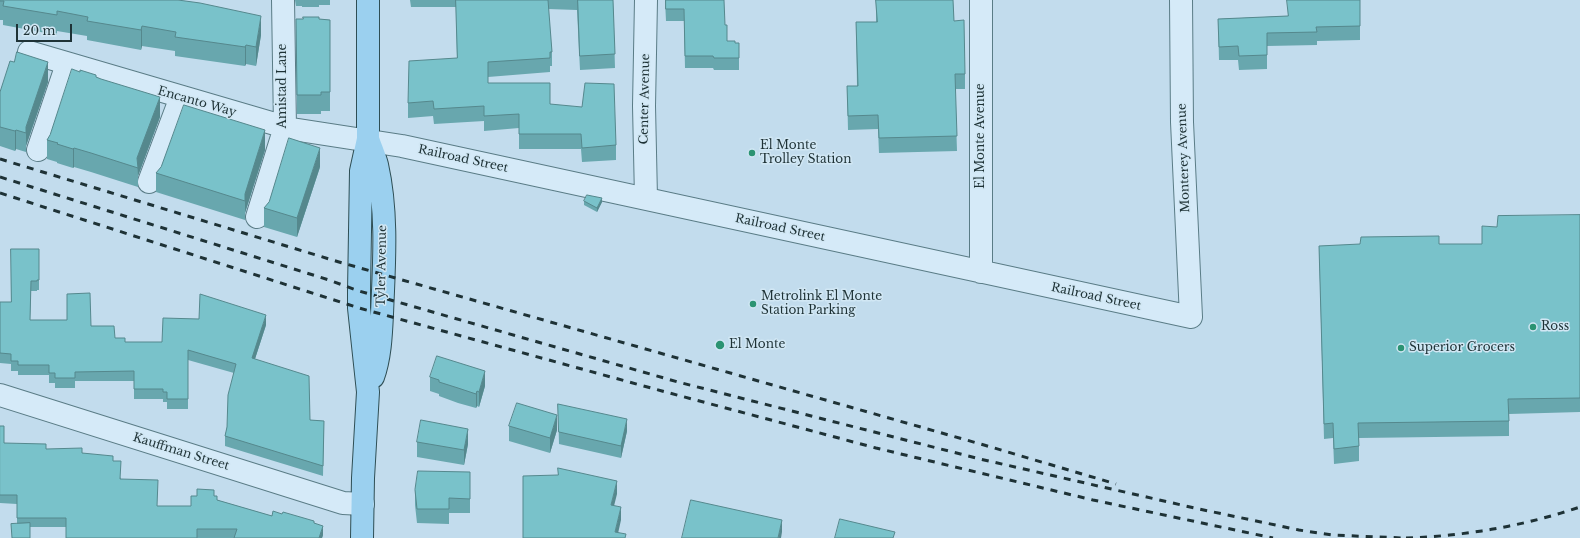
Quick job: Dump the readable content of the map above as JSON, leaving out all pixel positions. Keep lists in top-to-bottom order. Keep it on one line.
{"streets":{"main road":["Tyler Avenue"],"street":["Amistad Lane","Center Avenue","Encanto Way","El Monte Avenue","Monterey Avenue","Railroad Street","Kauffman Street"]},"crossings":[["Amistad Lane","Encanto Way"],["Center Avenue","Railroad Street"],["Encanto Way","Railroad Street"],["Encanto Way","Tyler Avenue"],["El Monte Avenue","Railroad Street"],["Monterey Avenue","Railroad Street"],["Railroad Street","Tyler Avenue"],["Tyler Avenue","Kauffman Street"]],"places":["El Monte Trolley Station","Metrolink El Monte Station Parking","Ross","El Monte","Superior Grocers"],"scale_bar":"20 m"}
